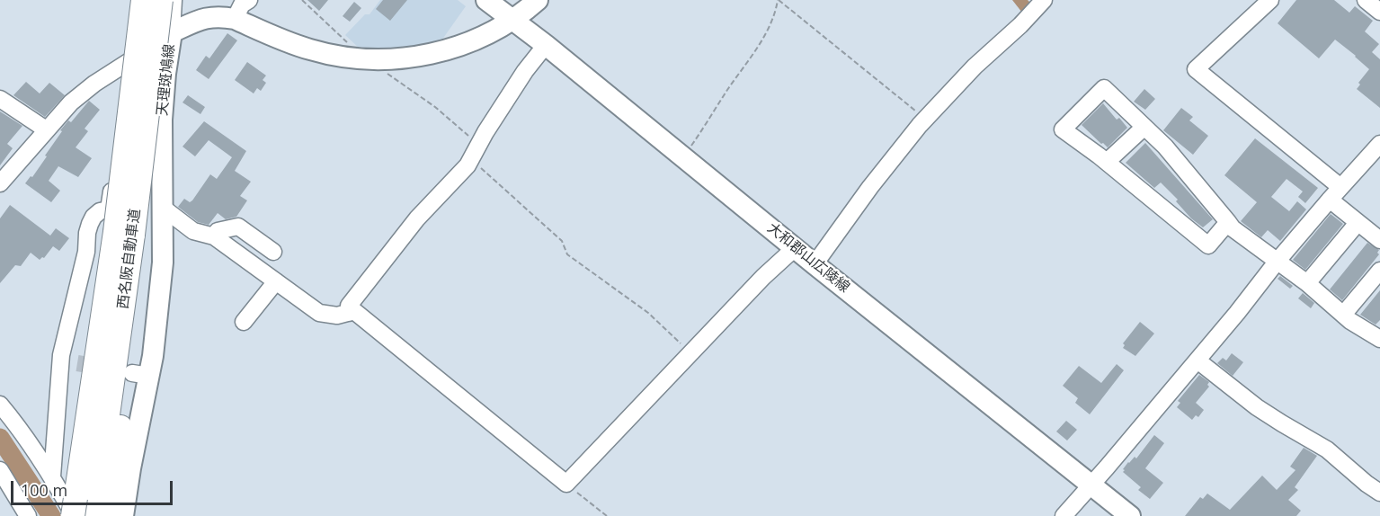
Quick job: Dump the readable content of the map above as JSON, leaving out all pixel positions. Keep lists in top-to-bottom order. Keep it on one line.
{"streets":{"highway":["西名阪自動車道"],"main road":["天理斑鳩線","大和郡山広陵線"]},"crossings":[["天理斑鳩線","大和郡山広陵線"]],"scale_bar":"100 m"}
